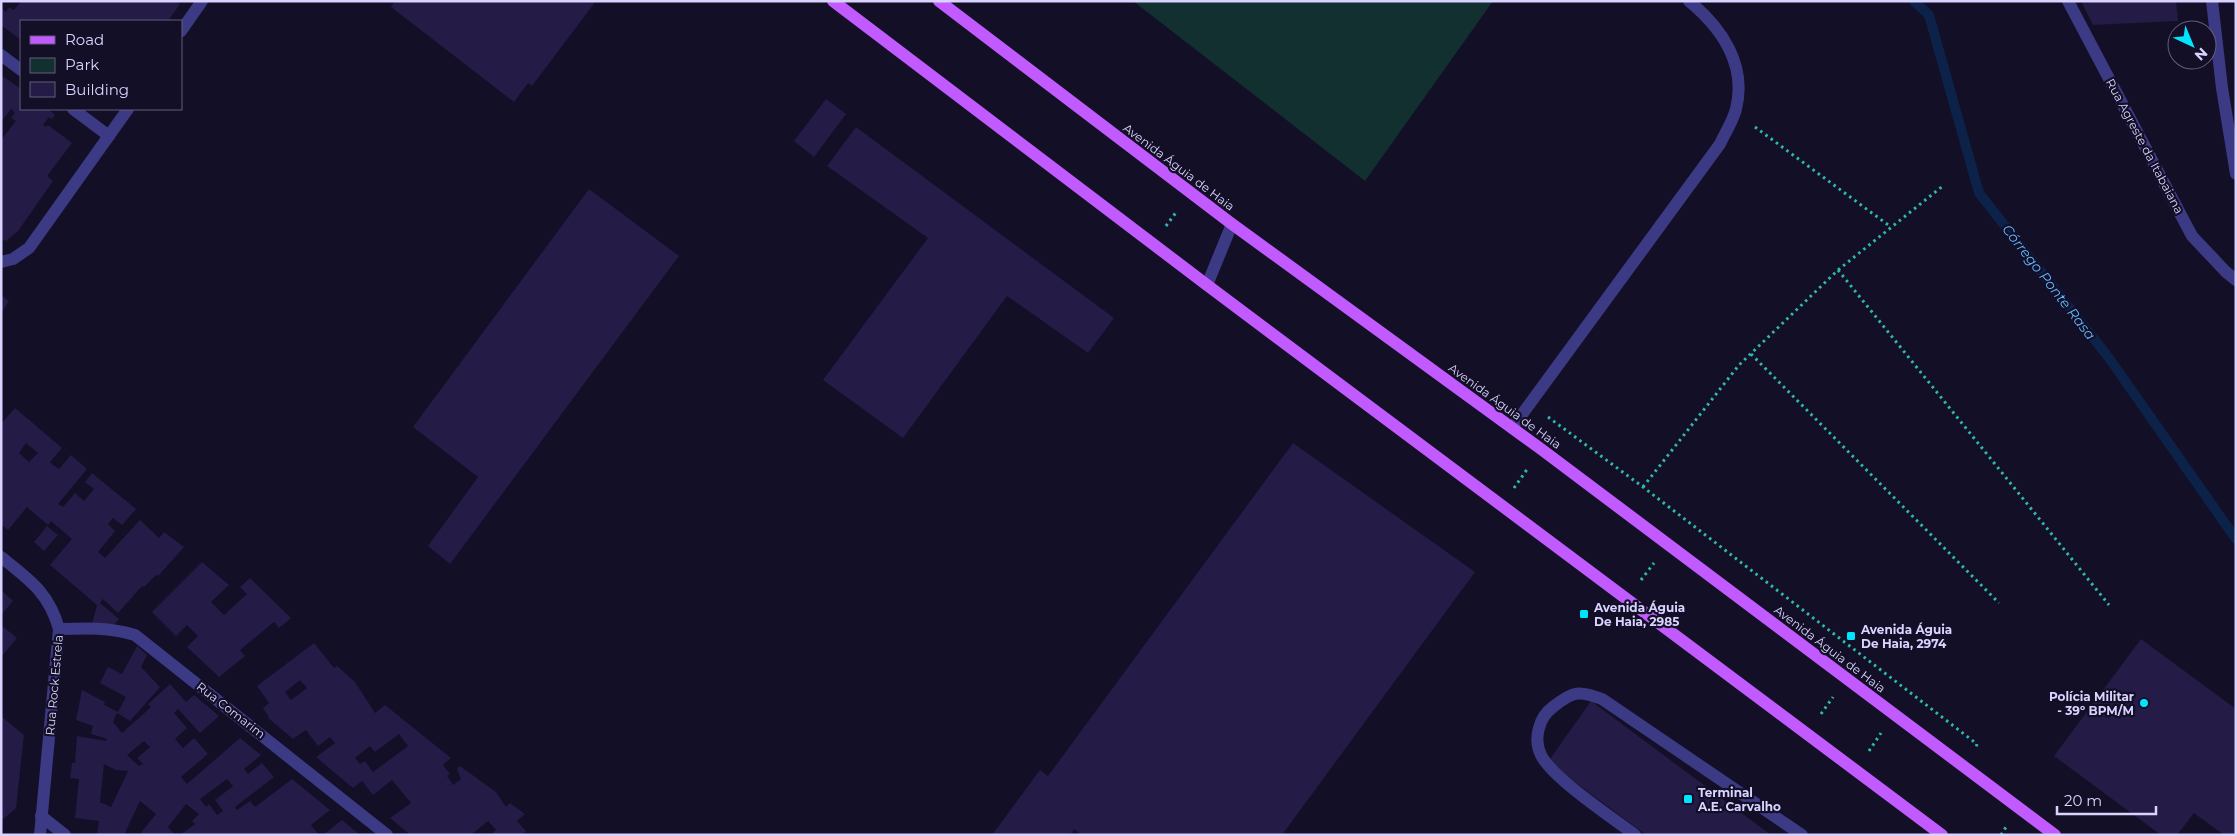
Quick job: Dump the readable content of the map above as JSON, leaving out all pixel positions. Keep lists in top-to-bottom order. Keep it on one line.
{"streets":{"main road":["Avenida Águia de Haia"],"street":["Rua Agreste da Itabaiana","Rua Rock Estrela","Rua Comarim"]},"crossings":[["Rua Rock Estrela","Rua Comarim"]],"water":["Córrego Ponte Rasa"],"places":{"transit":["Avenida Águia De Haia, 2985","Avenida Águia De Haia, 2974","Terminal A.E. Carvalho"],"other":["Polícia Militar - 39º BPM/M"]},"legend":["Road","Park","Building"],"scale_bar":"20 m","north":"bottom right"}
